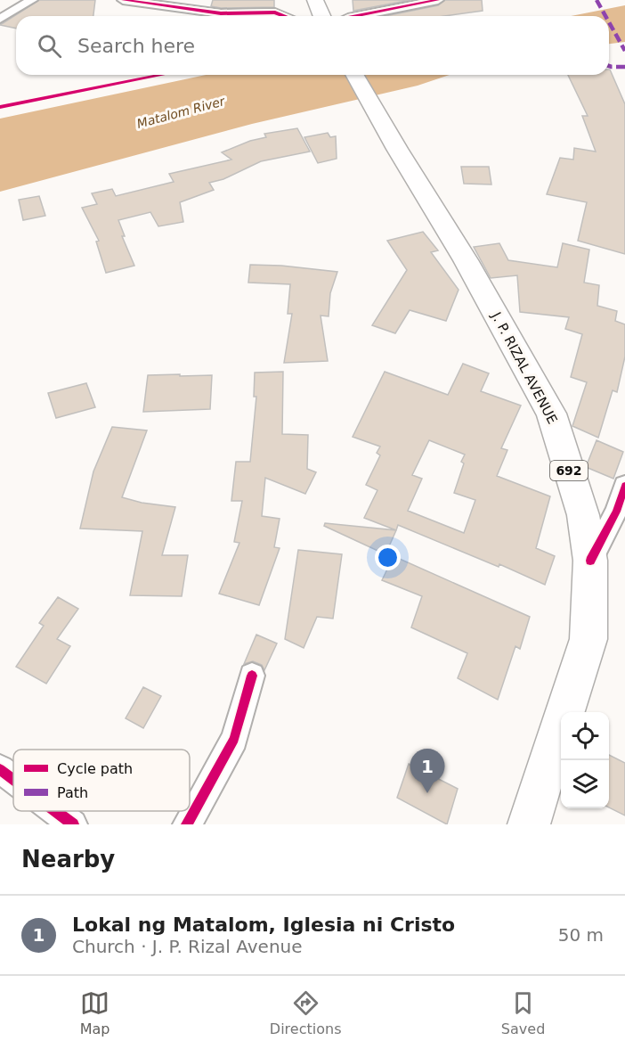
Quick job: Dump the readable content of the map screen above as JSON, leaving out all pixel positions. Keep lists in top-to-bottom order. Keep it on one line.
{"streets":{"main road":["J. P. RIZAL AVENUE","692"]},"water":["Matalom River"],"legend":["Cycle path","Path"],"page":{"search":"Search here","pins":"1","heading":"Nearby","list":[{"mark":"1","name":"Lokal ng Matalom, Iglesia ni Cristo","note":"Church · J. P. Rizal Avenue","value":"50 m"}],"nav":["Map","Directions","Saved"]}}
